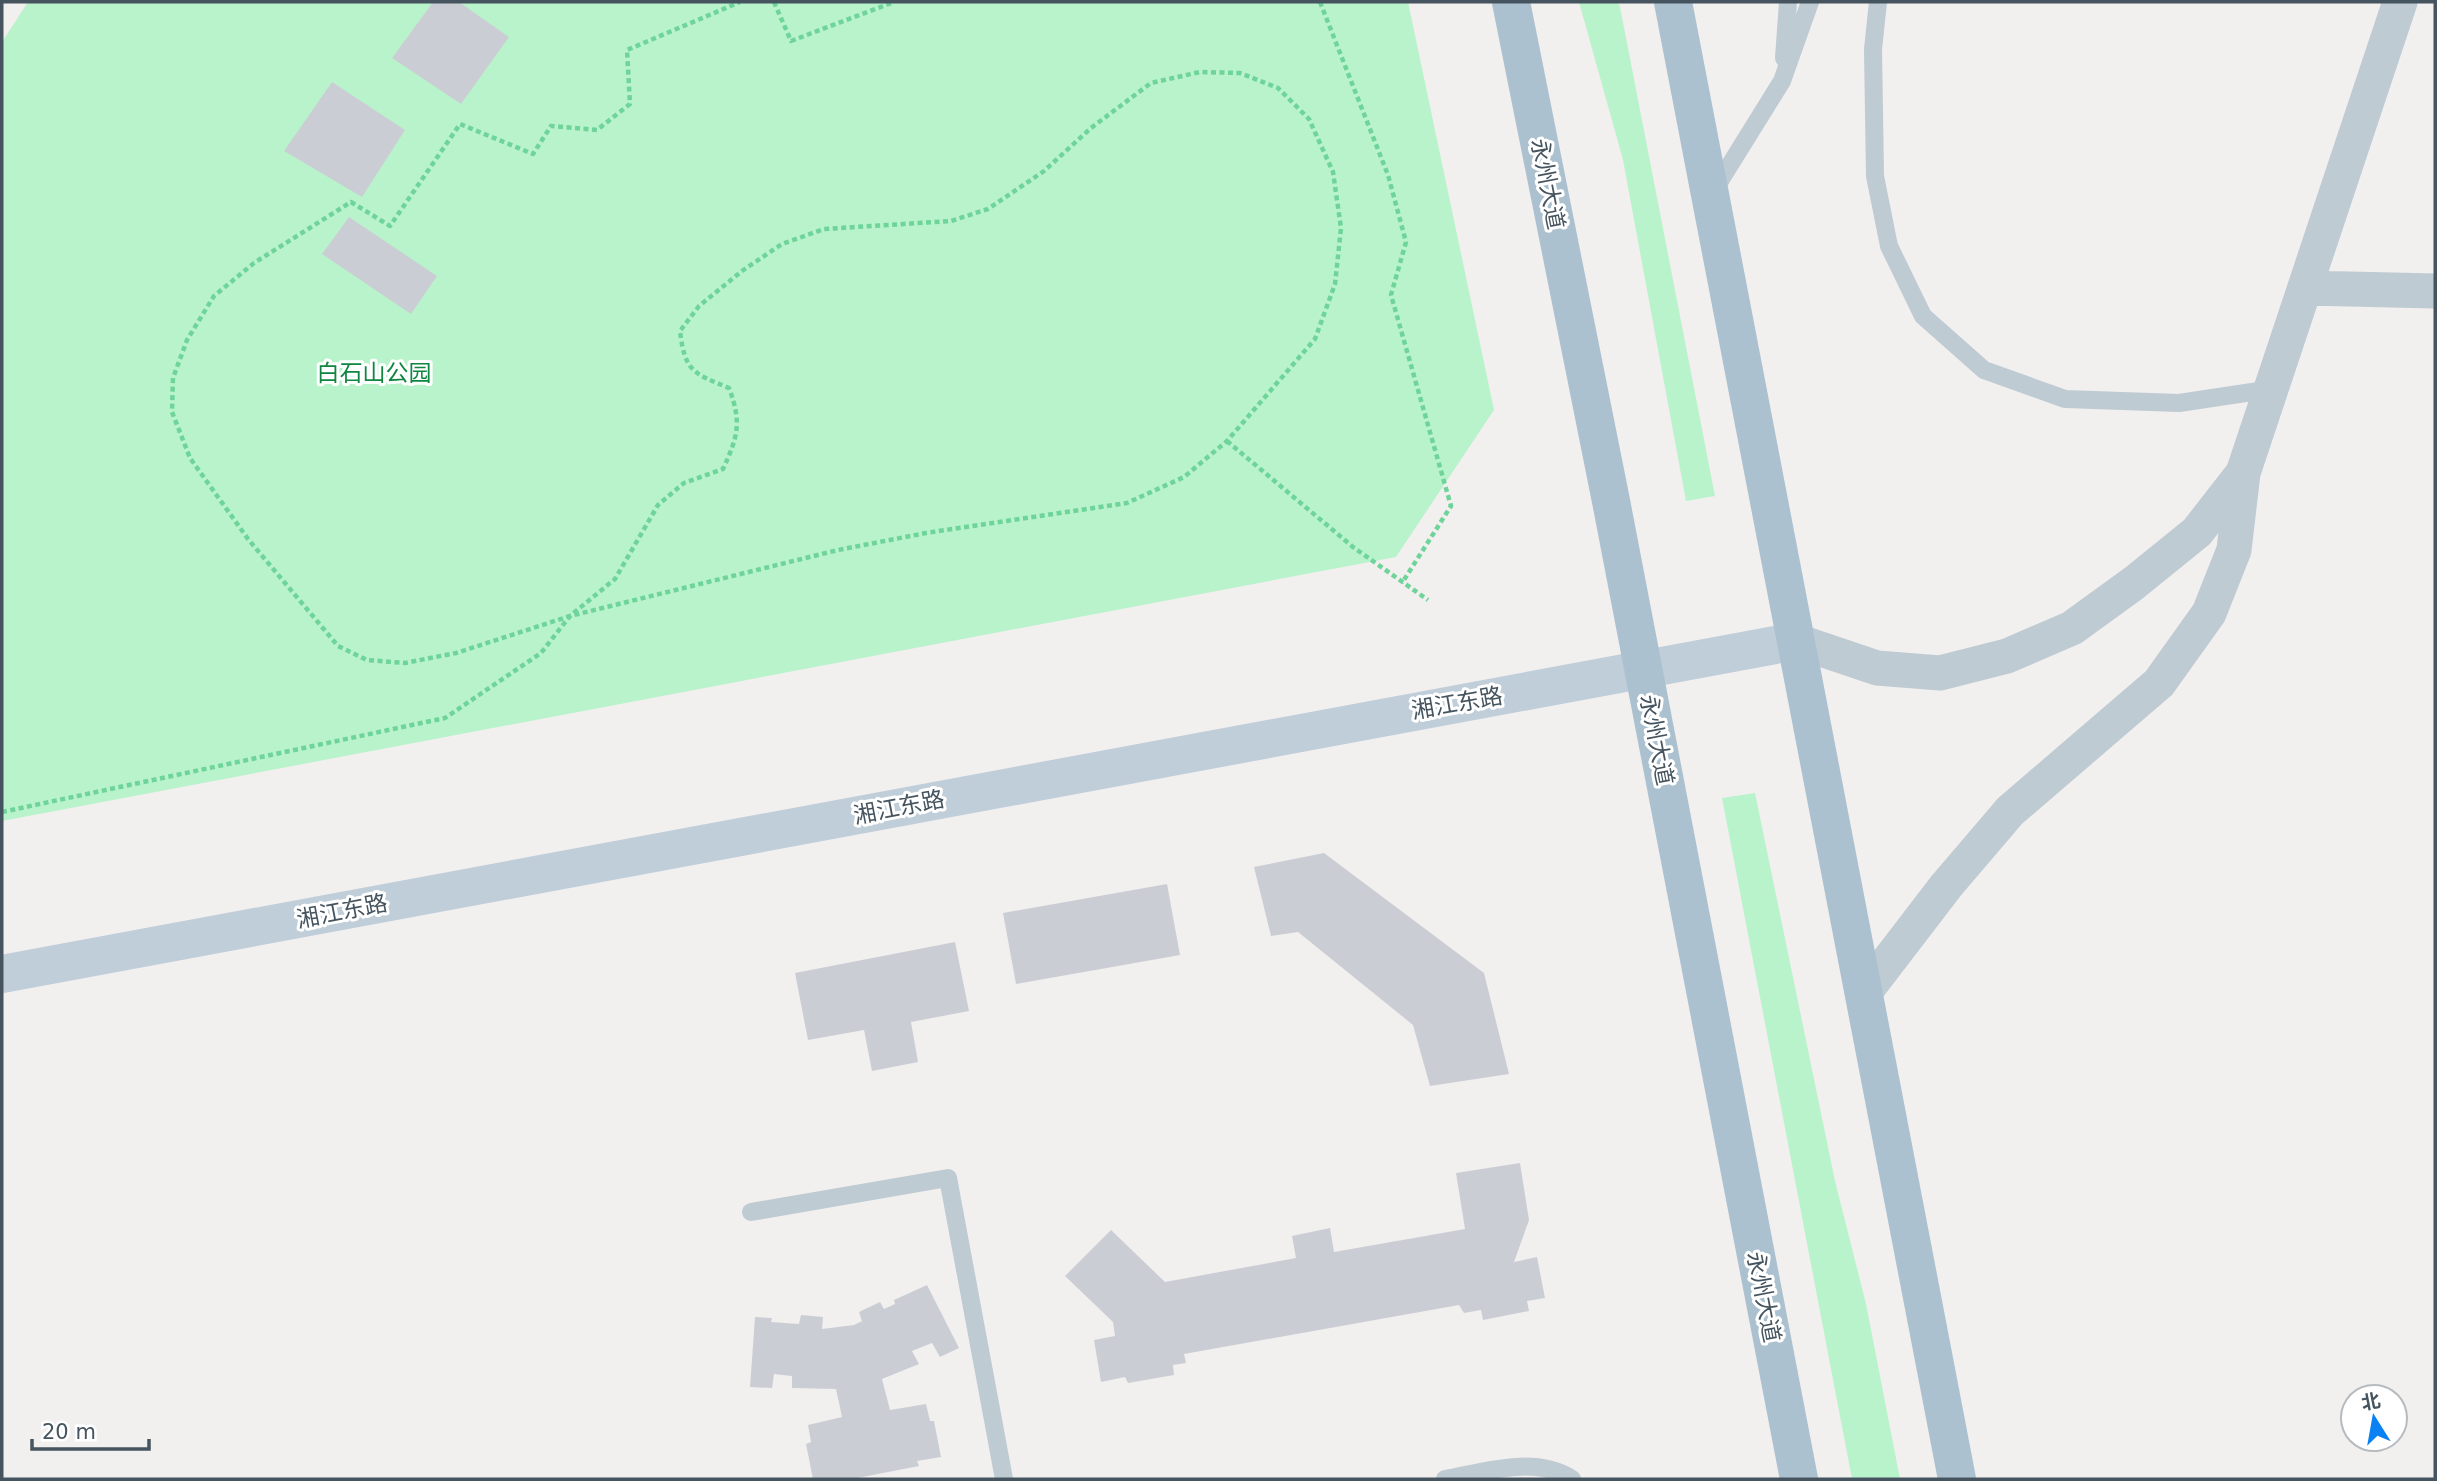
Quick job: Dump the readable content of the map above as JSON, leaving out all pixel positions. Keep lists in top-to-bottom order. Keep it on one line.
{"streets":{"main road":["永州大道","湘江东路"]},"crossings":[["永州大道","湘江东路"]],"parks":["白石山公园"],"scale_bar":"20 m","north":"top"}
